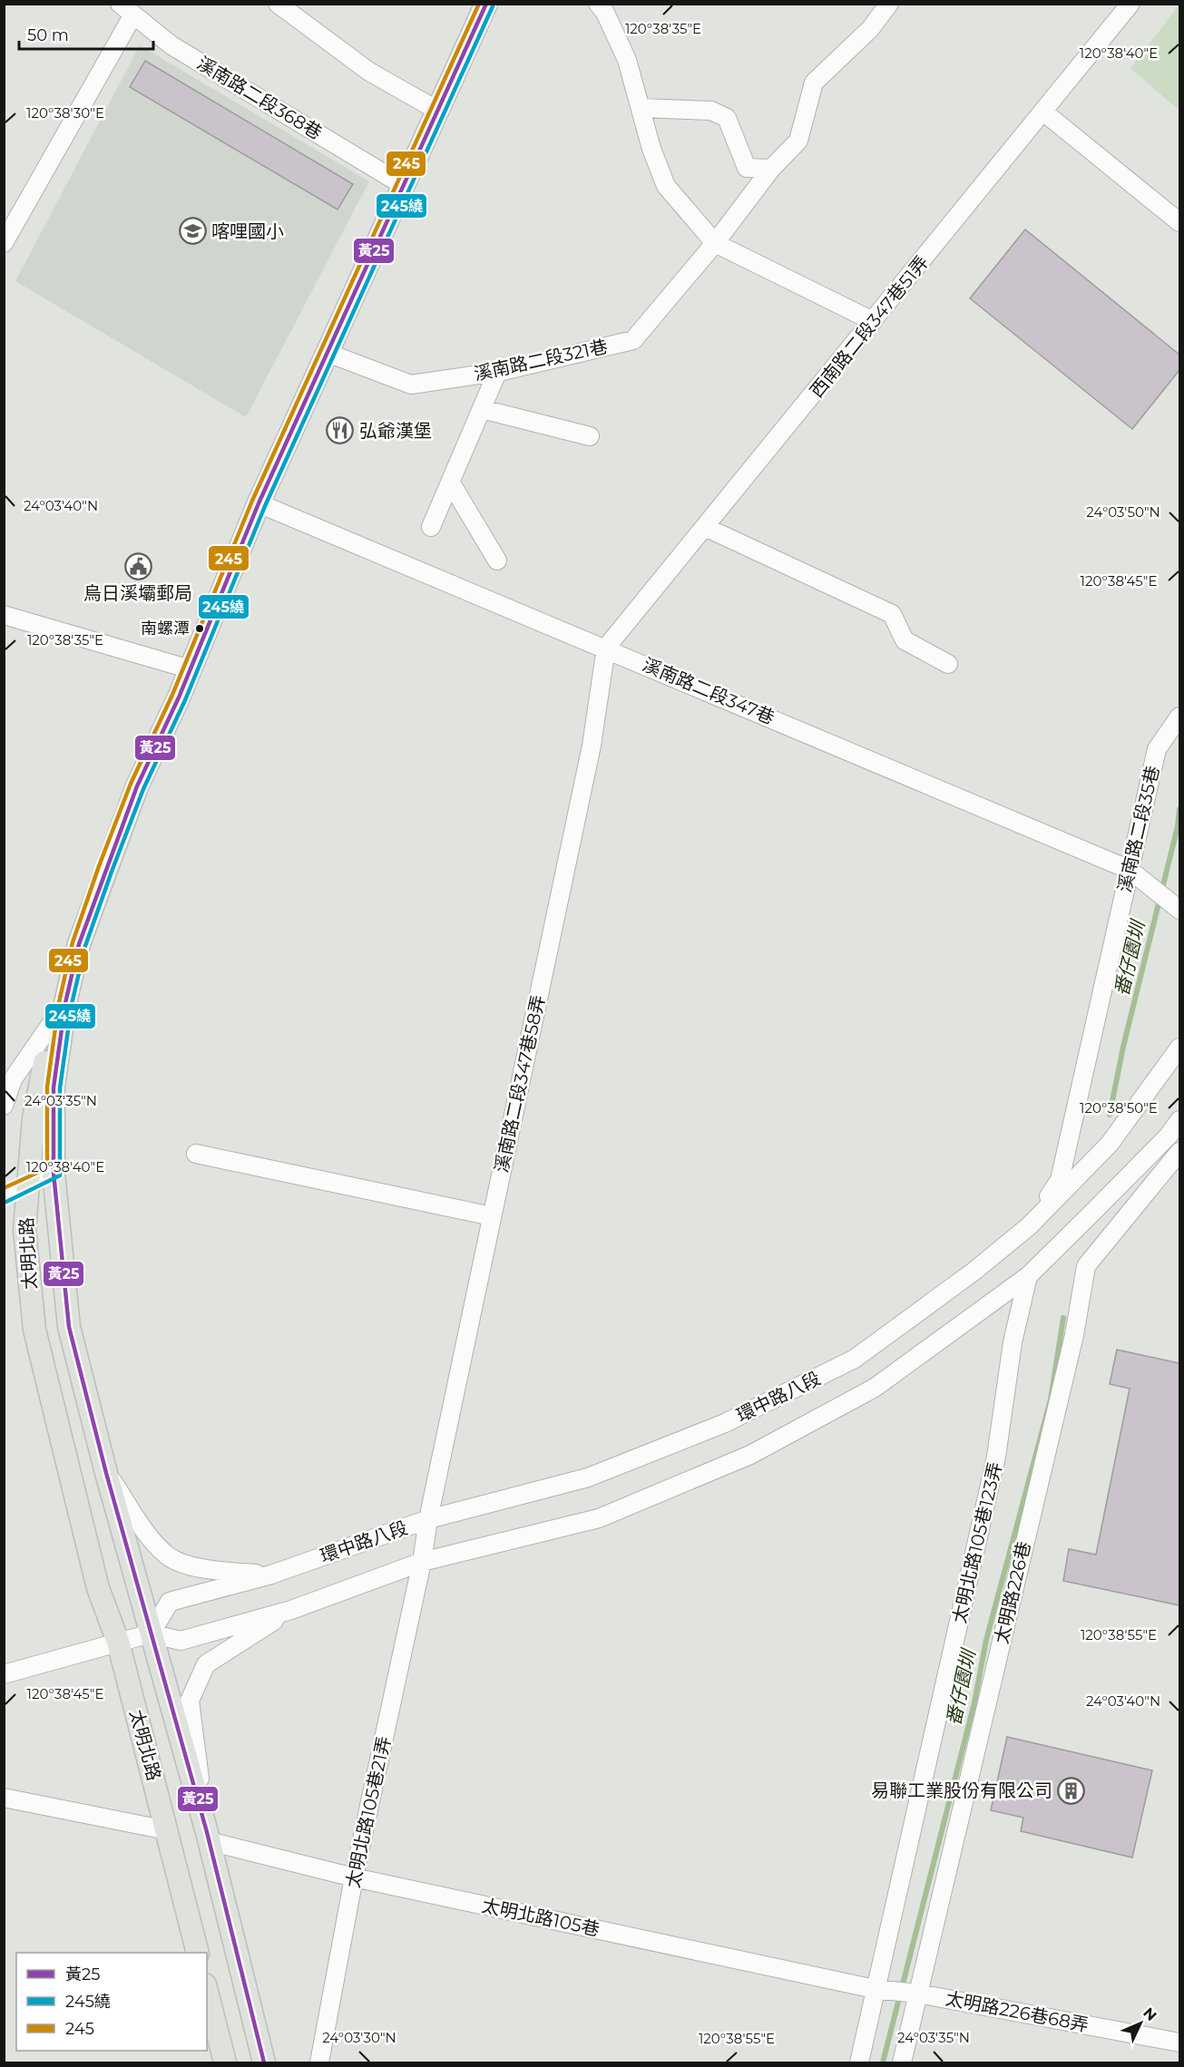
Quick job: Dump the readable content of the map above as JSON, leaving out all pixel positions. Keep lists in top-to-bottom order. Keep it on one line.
{"streets":{"main road":["太明北路"],"street":["溪南路二段368巷","西南路二段347巷51弄","溪南路二段321巷","溪南路二段347巷","溪南路二段35巷","溪南路二段347巷58弄","環中路八段","太明北路105巷123弄","太明路226巷","太明北路105巷21弄","太明北路105巷","太明路226巷68弄"]},"crossings":[["西南路二段347巷51弄","溪南路二段347巷"],["西南路二段347巷51弄","溪南路二段347巷58弄"],["溪南路二段347巷","溪南路二段35巷"],["溪南路二段347巷","溪南路二段347巷58弄"],["溪南路二段35巷","環中路八段"],["溪南路二段347巷58弄","環中路八段"],["溪南路二段347巷58弄","太明北路105巷21弄"],["太明北路","環中路八段"],["太明北路","太明北路105巷"],["環中路八段","太明北路105巷123弄"],["環中路八段","太明北路105巷21弄"],["環中路八段","太明北路105巷"],["太明北路105巷123弄","太明北路105巷"],["太明路226巷","太明北路105巷"],["太明路226巷","太明路226巷68弄"],["太明北路105巷21弄","太明北路105巷"],["太明北路105巷","太明路226巷68弄"]],"water":["番仔園圳"],"places":{"school or university":["喀哩國小"],"restaurant":["弘爺漢堡"],"public building":["烏日溪壩郵局"],"other":["南螺潭"],"building":["易聯工業股份有限公司"]},"lines":["transit line 黃25","transit line 245","transit line 245繞"],"legend":["黃25","245繞","245"],"scale_bar":"50 m","north":"top right","coordinates":["120°38'35\"E","120°38'40\"E","120°38'30\"E","24°03'40\"N","24°03'50\"N","120°38'45\"E","24°03'35\"N","120°38'50\"E","120°38'55\"E","24°03'30\"N"]}
